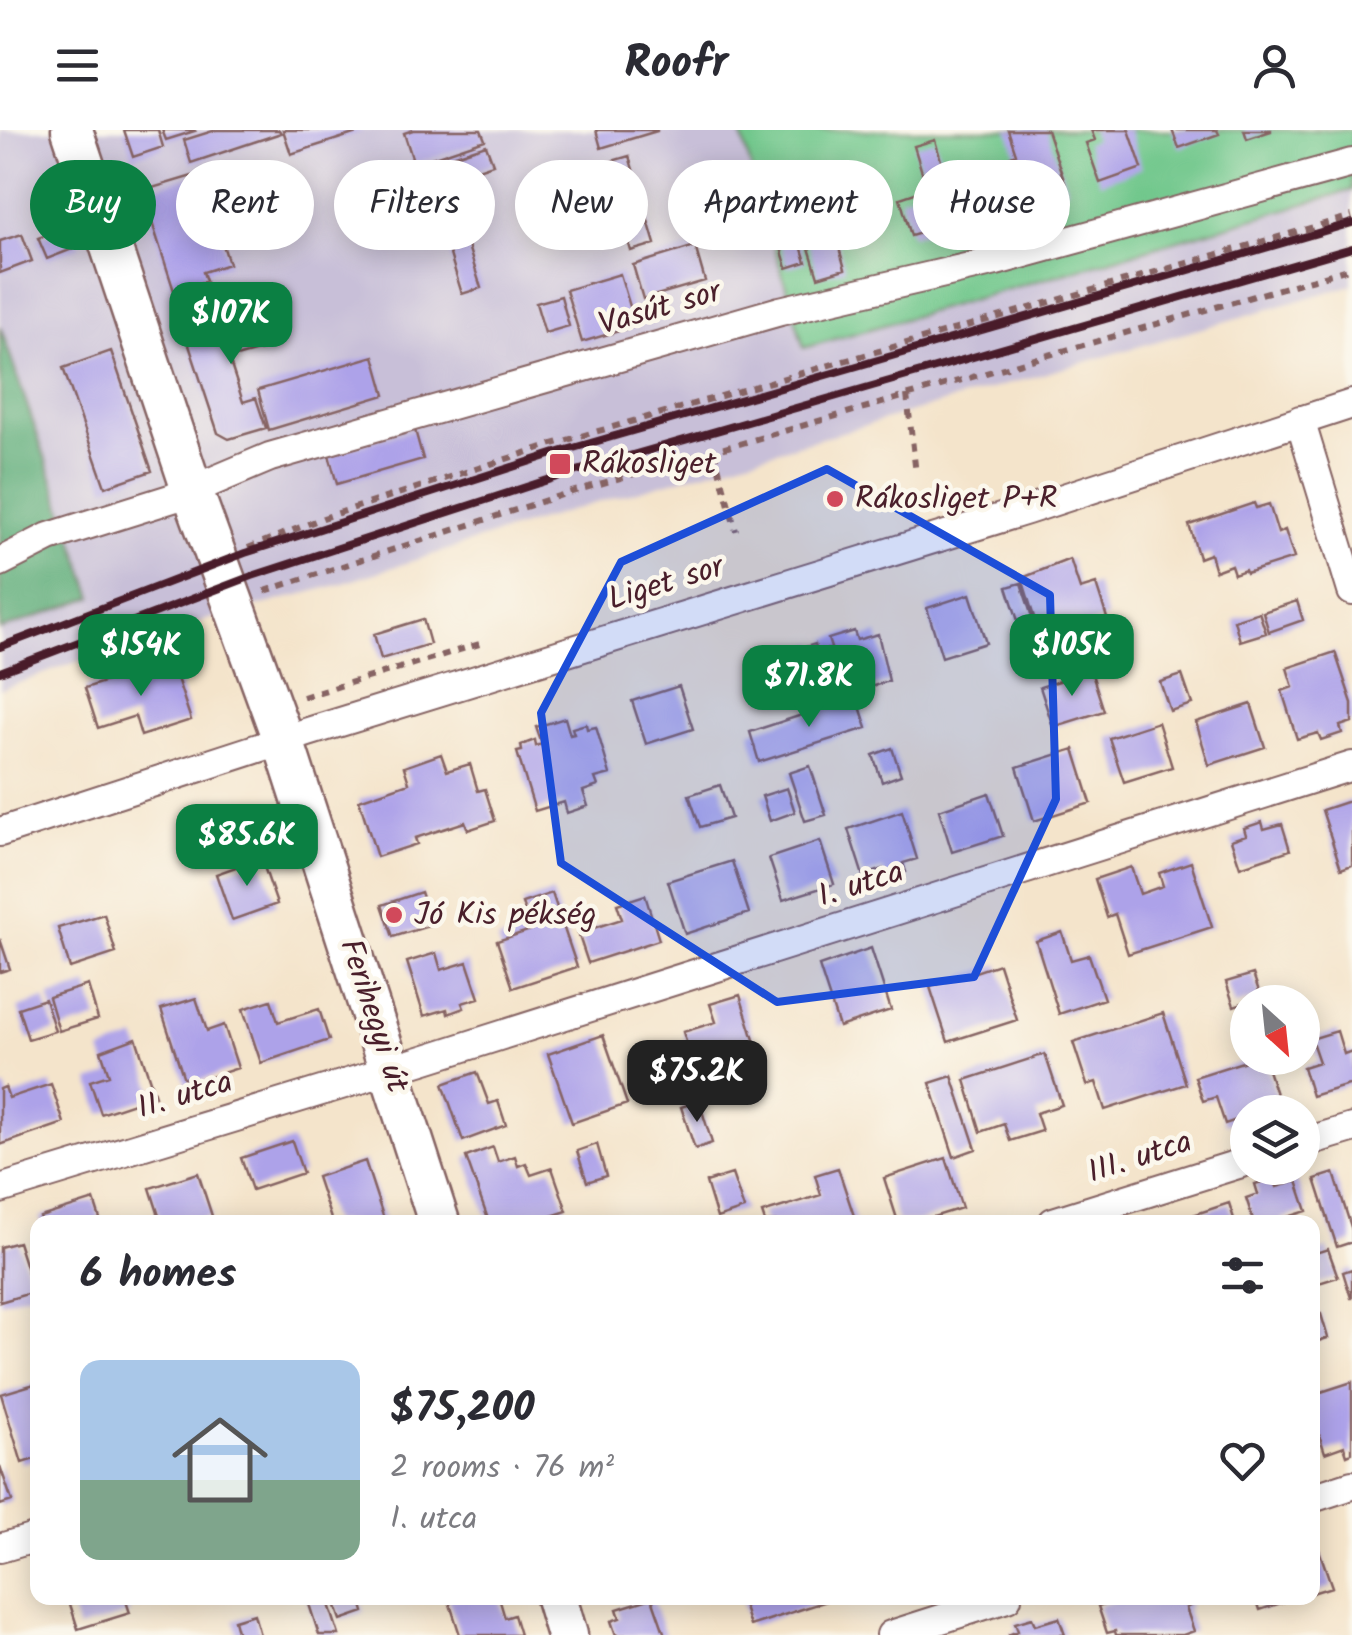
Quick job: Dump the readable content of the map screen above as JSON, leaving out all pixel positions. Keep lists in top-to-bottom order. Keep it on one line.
{"streets":{"street":["Vasút sor","Liget sor","I. utca","Ferihegyi út","II. utca","III. utca"]},"crossings":[["Vasút sor","Ferihegyi út"],["Liget sor","Ferihegyi út"],["I. utca","Ferihegyi út"],["I. utca","II. utca"],["Ferihegyi út","II. utca"]],"places":{"transit":["Rákosliget"],"other":["Rákosliget P+R","Jó Kis pékség"]},"north":"bottom right","page":{"header":"Roofr","chip":["Buy","Rent","Filters","New","Apartment","House"],"price":["$107K","$154K","$105K","$71.8K","$85.6K","$75.2K"],"heading":"6 homes","list":[{"name":"$75,200","note":"2 rooms · 76 m² · I. utca"}]}}
